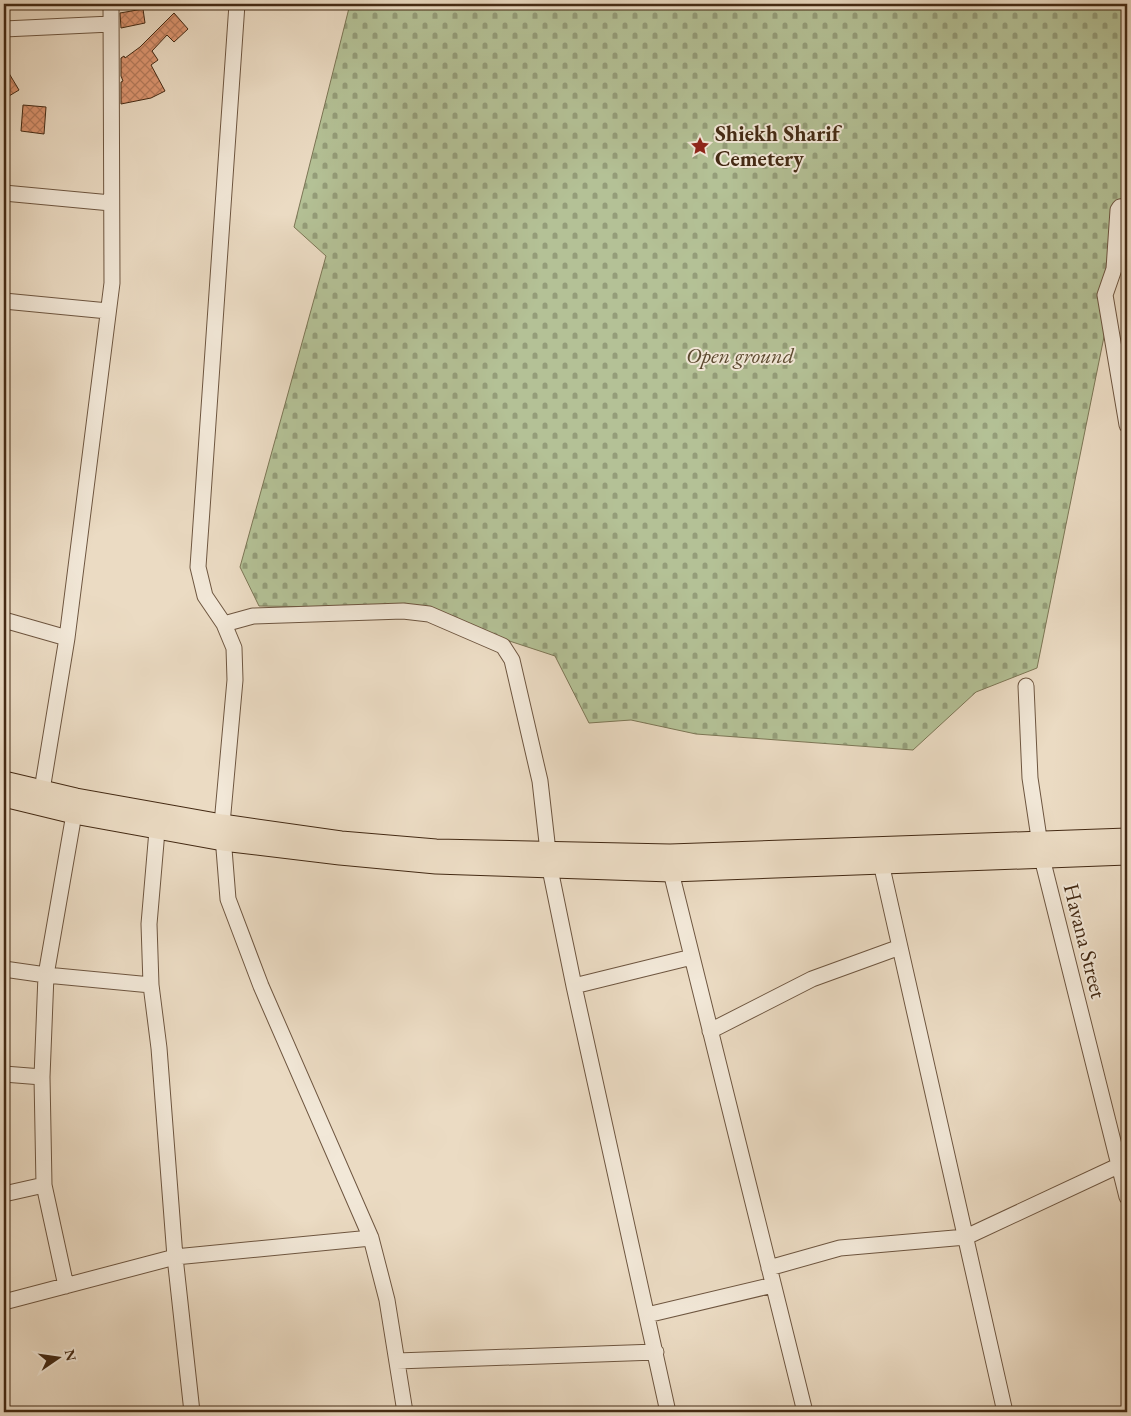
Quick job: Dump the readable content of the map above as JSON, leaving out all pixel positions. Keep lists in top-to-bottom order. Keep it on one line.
{"streets":{"street":["Havana Street"]},"parks":["Open ground"],"places":{"place":["Shiekh Sharif Cemetery"]},"north":"right"}
